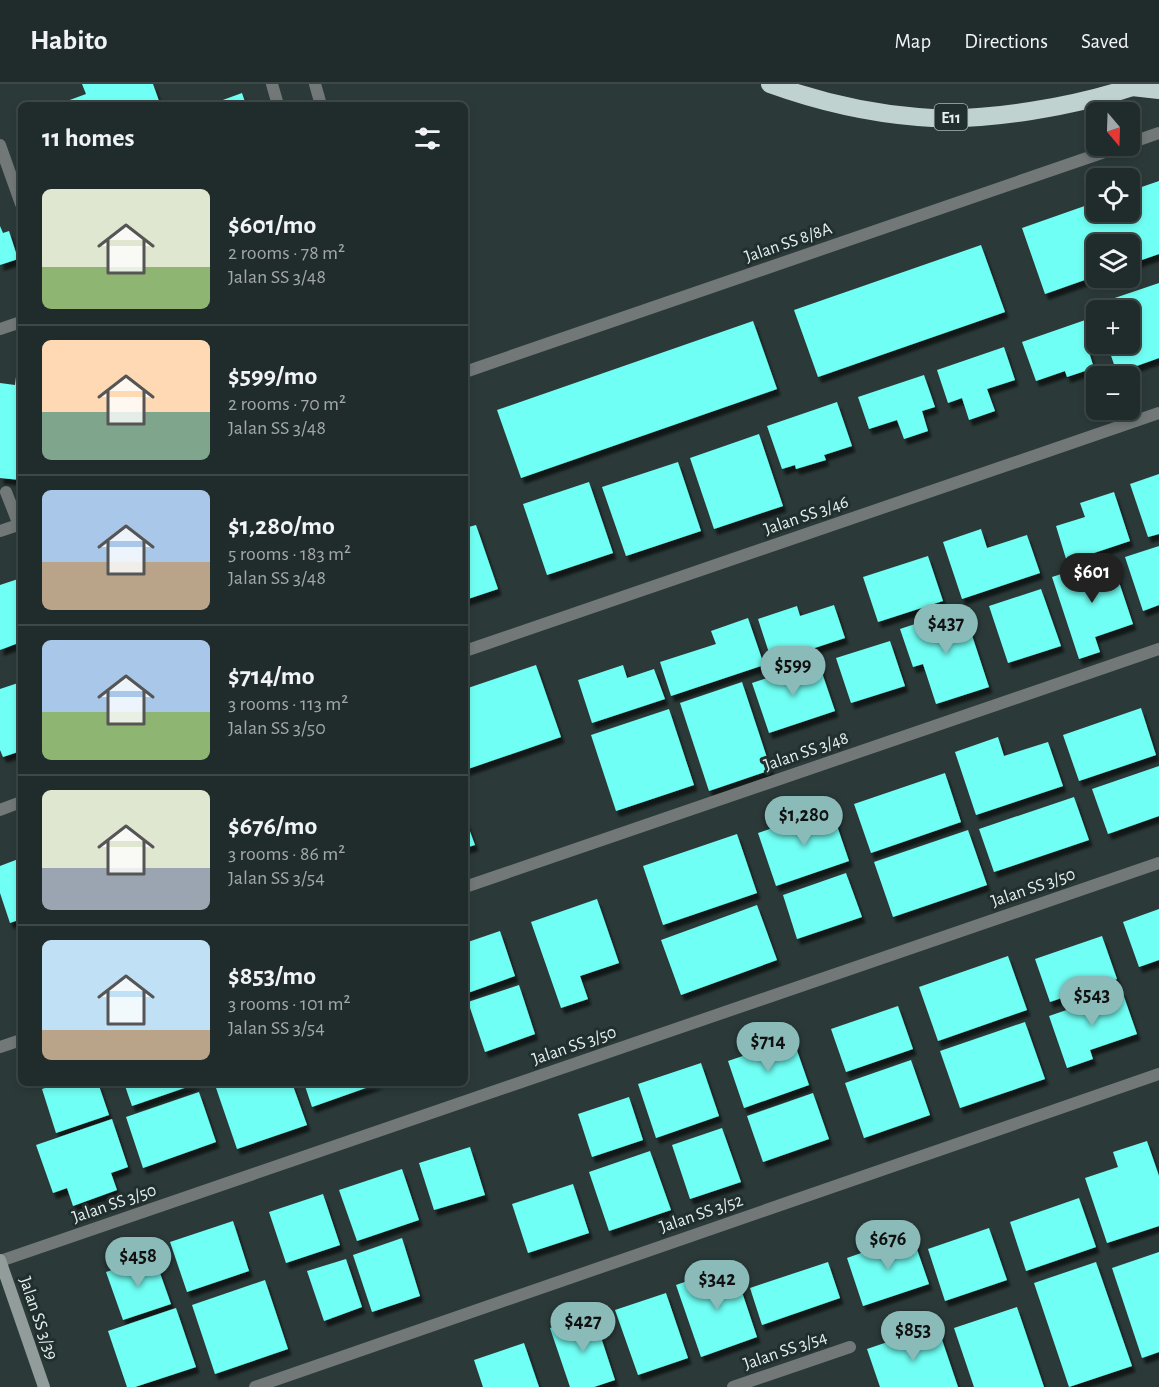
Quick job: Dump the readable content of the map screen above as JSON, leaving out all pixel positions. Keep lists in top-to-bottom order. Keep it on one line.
{"streets":{"highway":["E11"],"street":["Jalan SS 8/8A","Jalan SS 3/46","Jalan SS 3/48","Jalan SS 3/50","Jalan SS 3/52","Jalan SS 3/39","Jalan SS 3/54"]},"crossings":[["Jalan SS 3/50","Jalan SS 3/39"]],"north":"bottom","page":{"header":"Habito","nav":["Map","Directions","Saved"],"map_buttons":["+","−"],"heading":"11 homes","list":[{"name":"$601/mo","note":"2 rooms · 78 m² · Jalan SS 3/48"},{"name":"$599/mo","note":"2 rooms · 70 m² · Jalan SS 3/48"},{"name":"$1,280/mo","note":"5 rooms · 183 m² · Jalan SS 3/48"},{"name":"$714/mo","note":"3 rooms · 113 m² · Jalan SS 3/50"},{"name":"$676/mo","note":"3 rooms · 86 m² · Jalan SS 3/54"},{"name":"$853/mo","note":"3 rooms · 101 m² · Jalan SS 3/54"}],"price":["$601","$437","$599","$1,280","$543","$714","$676","$458","$342","$427","$853"]}}
